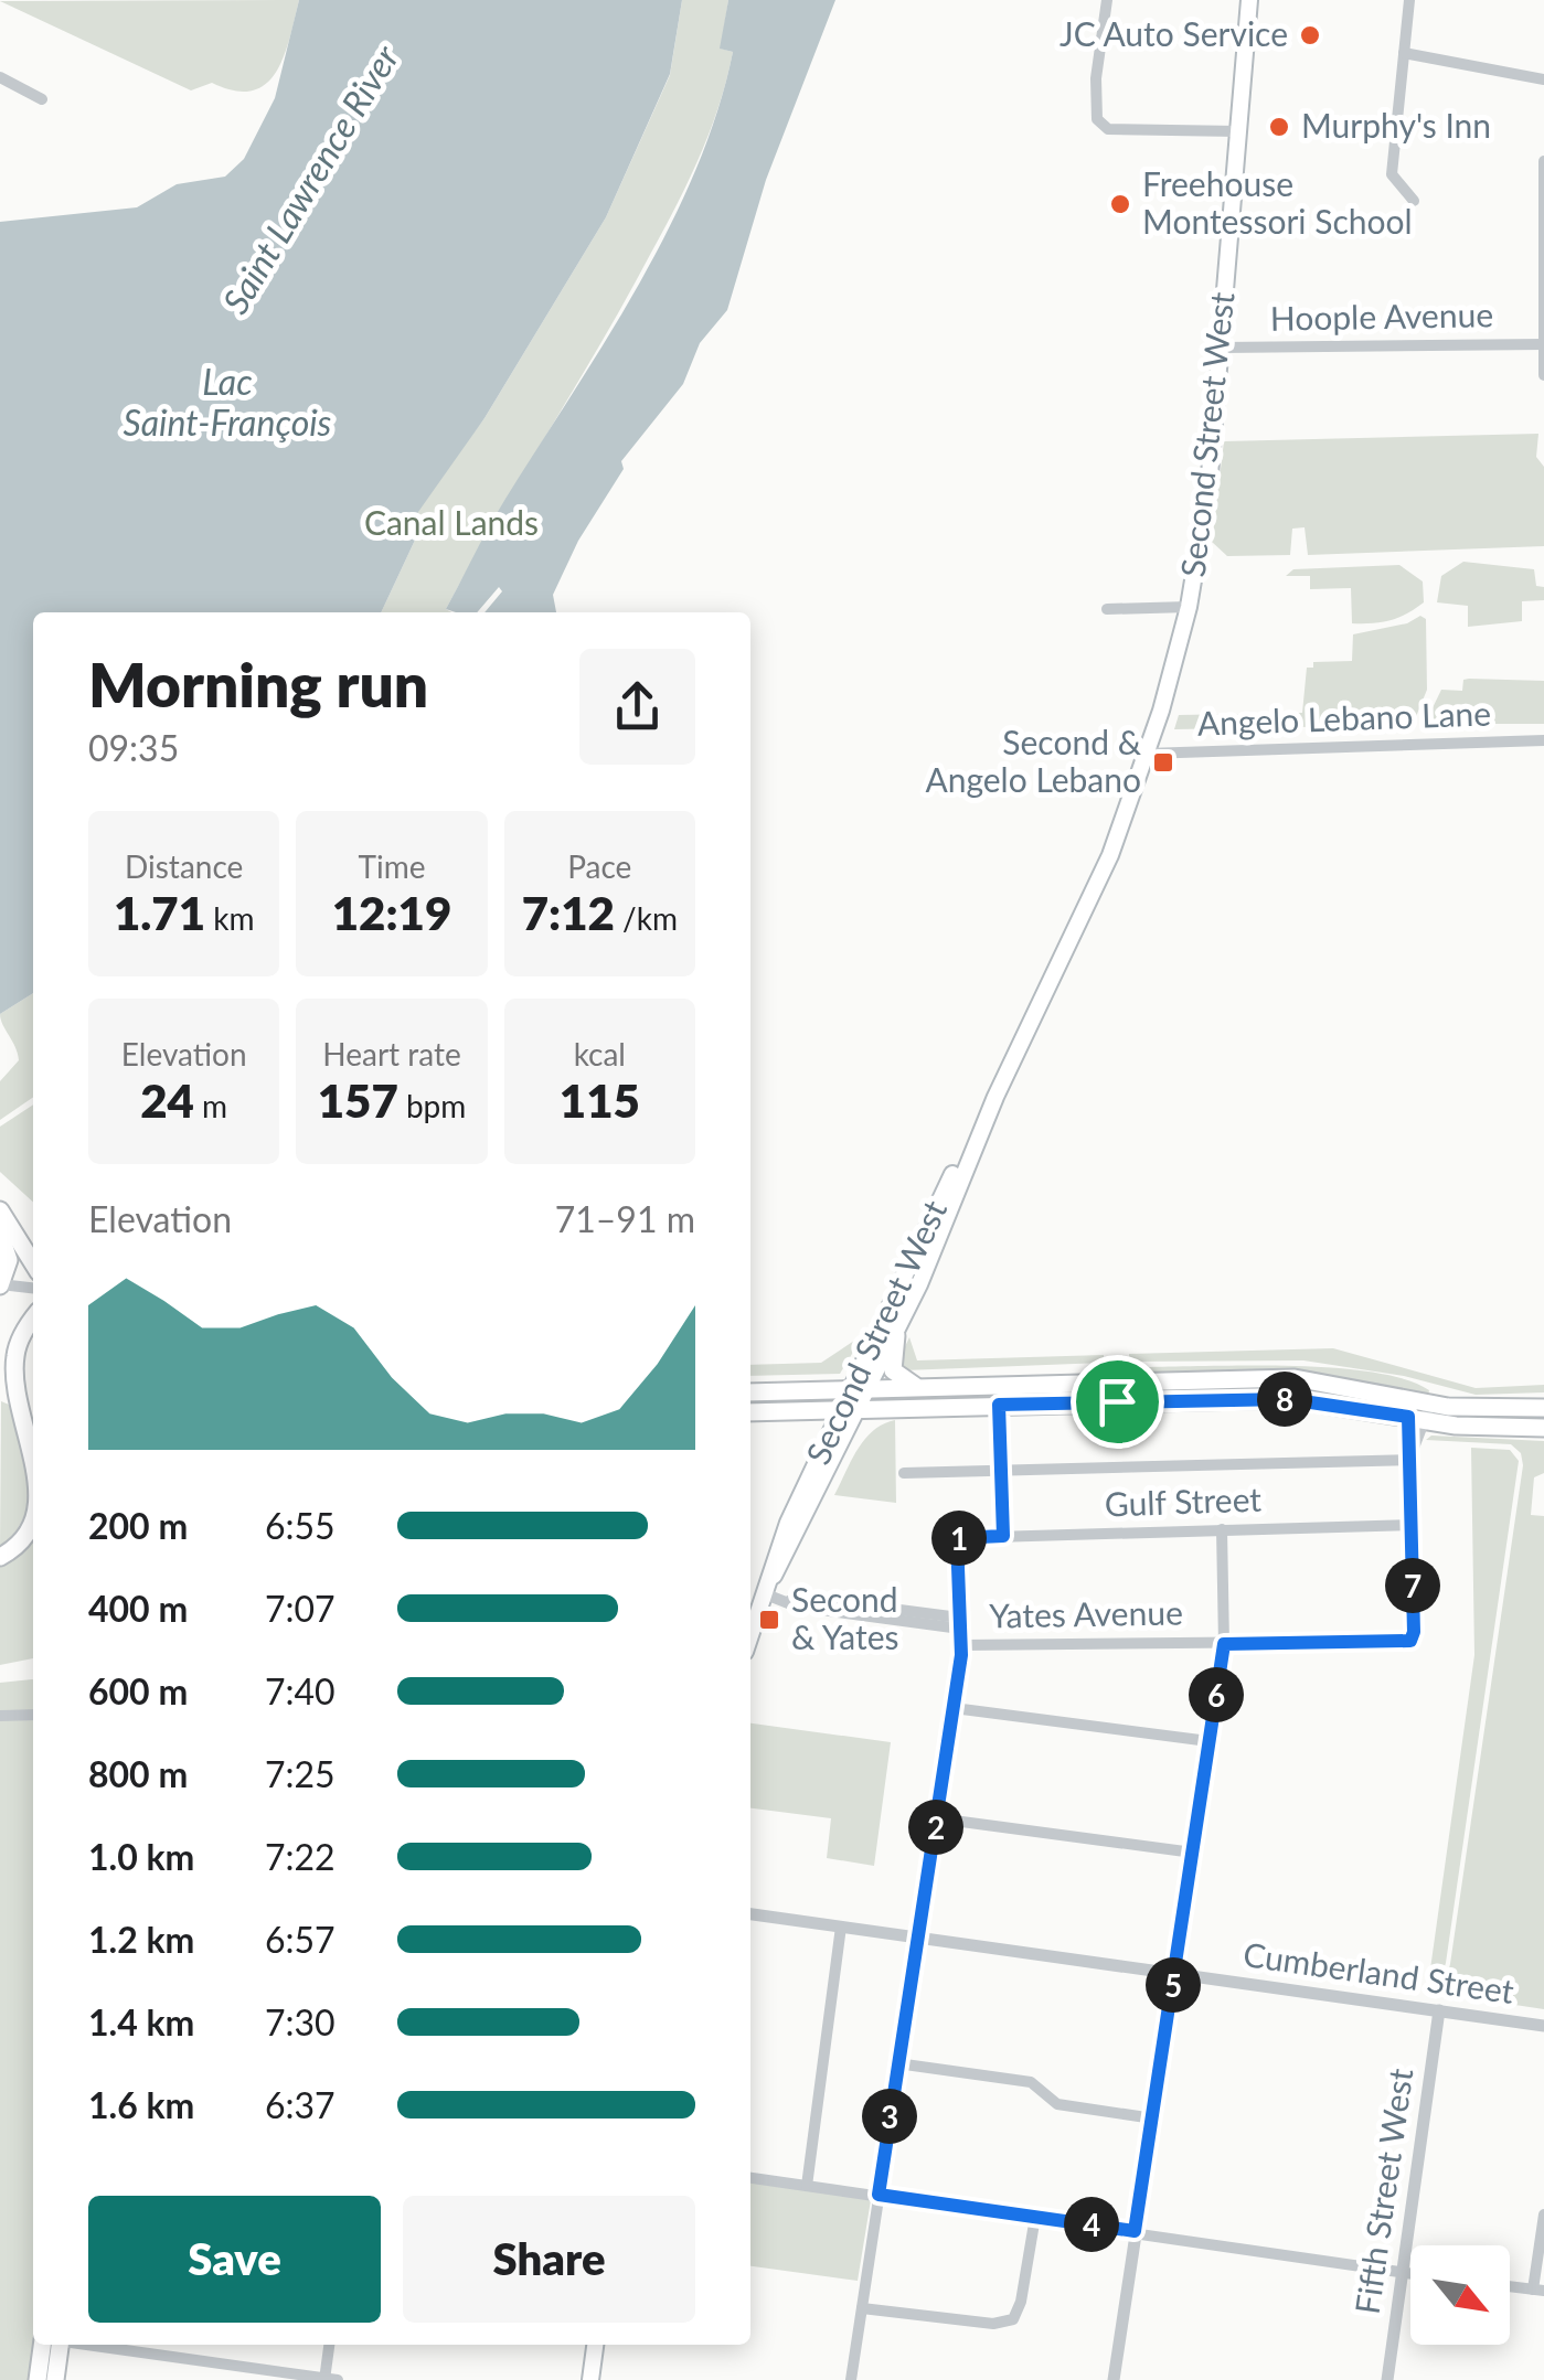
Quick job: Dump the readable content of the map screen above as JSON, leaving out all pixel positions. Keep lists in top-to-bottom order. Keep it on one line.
{"streets":{"main road":["Second Street West"],"street":["Hoople Avenue","Angelo Lebano Lane","Gulf Street","Yates Avenue","Cumberland Street","Fifth Street West"]},"crossings":[["Hoople Avenue","Second Street West"],["Second Street West","Angelo Lebano Lane"],["Second Street West","Yates Avenue"],["Gulf Street","Yates Avenue"],["Cumberland Street","Fifth Street West"]],"water":["Saint Lawrence River","Lac Saint-François"],"parks":["Canal Lands"],"places":{"other":["JC Auto Service","Murphy's Inn","Freehouse Montessori School"],"transit":["Second & Angelo Lebano","Second & Yates"]},"north":"bottom right","page":{"heading":["Morning run","09:35"],"stats":[["Distance","1.71 km"],["Time","12:19"],["Pace","7:12 /km"],["Elevation","24 m"],["Heart rate","157 bpm"],["kcal","115"]],"chart":["Elevation","71–91 m"],"pins":["8","1","7","6","2","5","3","4"],"list":[{"name":"200 m","note":"6:55"},{"name":"400 m","note":"7:07"},{"name":"600 m","note":"7:40"},{"name":"800 m","note":"7:25"},{"name":"1.0 km","note":"7:22"},{"name":"1.2 km","note":"6:57"},{"name":"1.4 km","note":"7:30"},{"name":"1.6 km","note":"6:37"}],"buttons":["Save","Share"]}}
